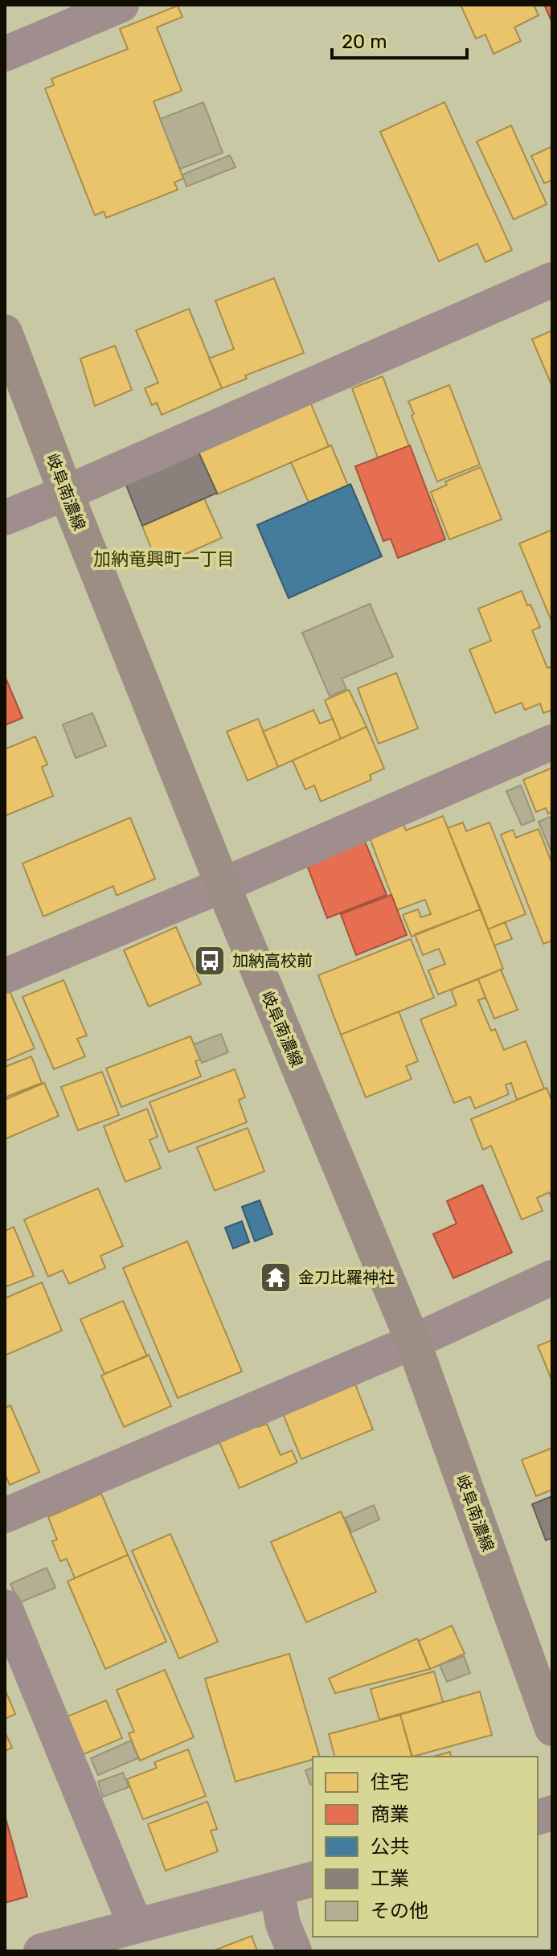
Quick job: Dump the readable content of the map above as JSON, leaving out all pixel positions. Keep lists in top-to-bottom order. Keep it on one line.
{"streets":{"main road":["岐阜南濃線"]},"districts":["加納竜興町一丁目"],"places":{"bus stop":["加納高校前"],"temple":["金刀比羅神社"]},"legend":["住宅","商業","公共","工業","その他"],"scale_bar":"20 m"}
